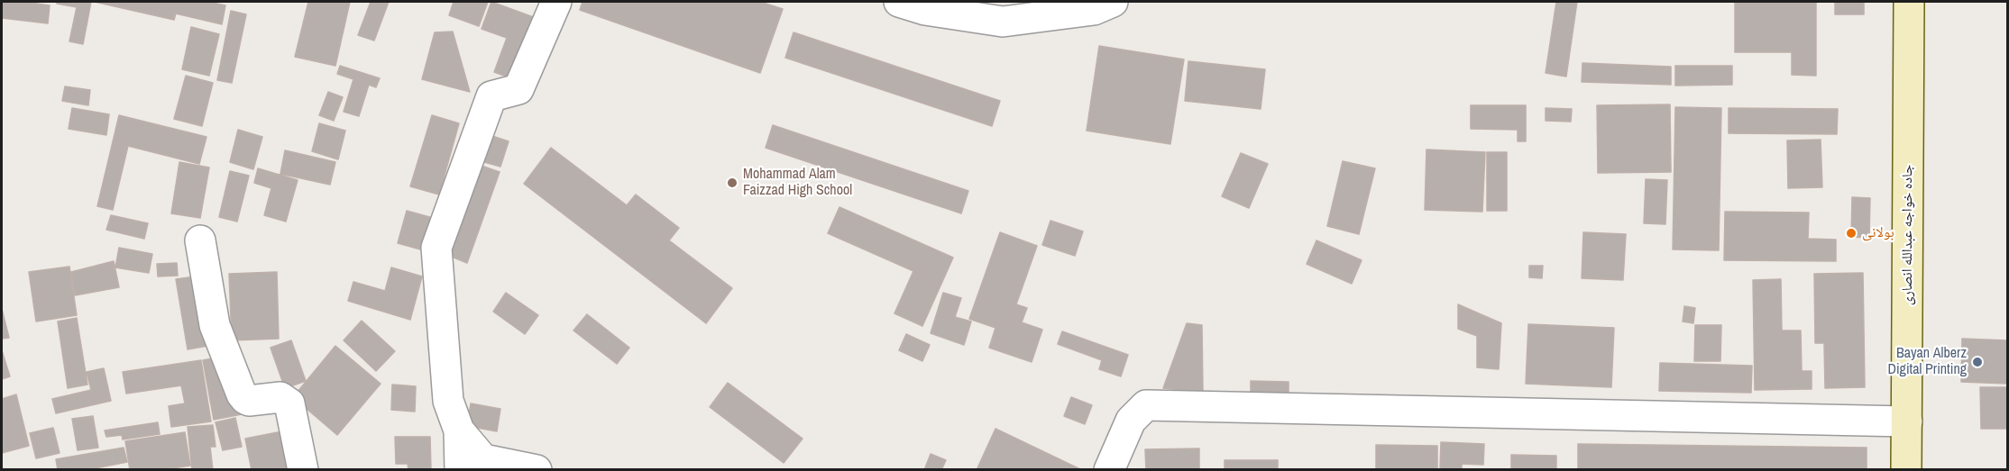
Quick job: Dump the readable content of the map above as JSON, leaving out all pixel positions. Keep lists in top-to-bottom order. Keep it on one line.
{"streets":{"main road":["جاده خواجه عبدالله انصاری"]},"places":["Mohammad Alam Faizzad High School","بولانی","Bayan Alberz Digital Printing"]}
